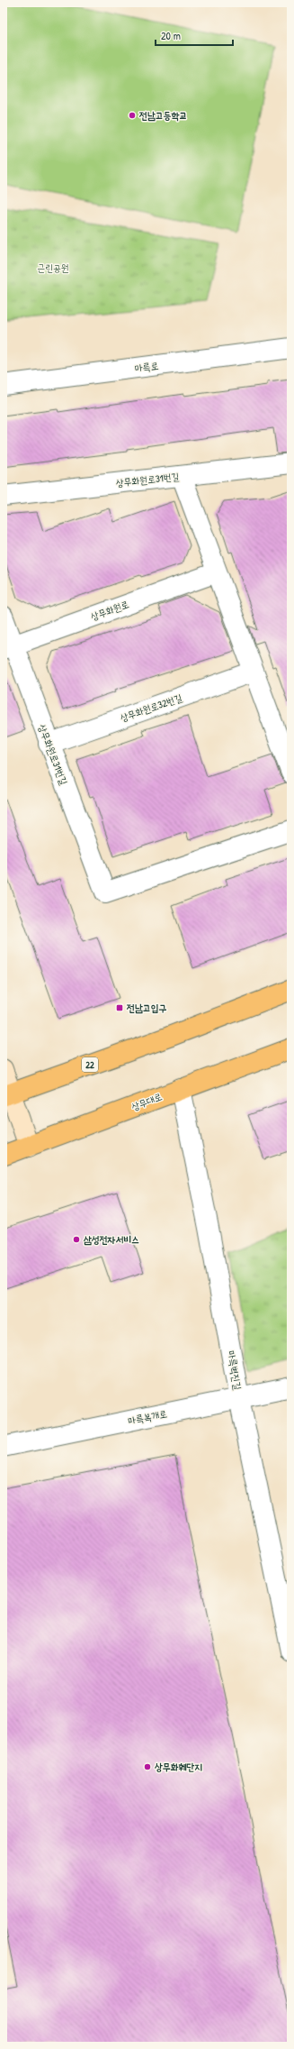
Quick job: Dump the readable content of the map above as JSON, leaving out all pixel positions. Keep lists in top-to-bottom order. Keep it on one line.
{"streets":{"main road":["22","상무대로"],"street":["마륵로","상무화원로31번길","상무화원로","상무화원로32번길","마륵벽진길","마륵복개로"]},"crossings":[["상무화원로31번길","상무화원로"],["상무화원로31번길","상무화원로32번길"],["상무대로","마륵벽진길"],["마륵벽진길","마륵복개로"]],"parks":["근린공원"],"places":{"other":["전남고등학교","삼성전자서비스","상무화훼단지"],"transit":["전남고입구"]},"scale_bar":"20 m"}
